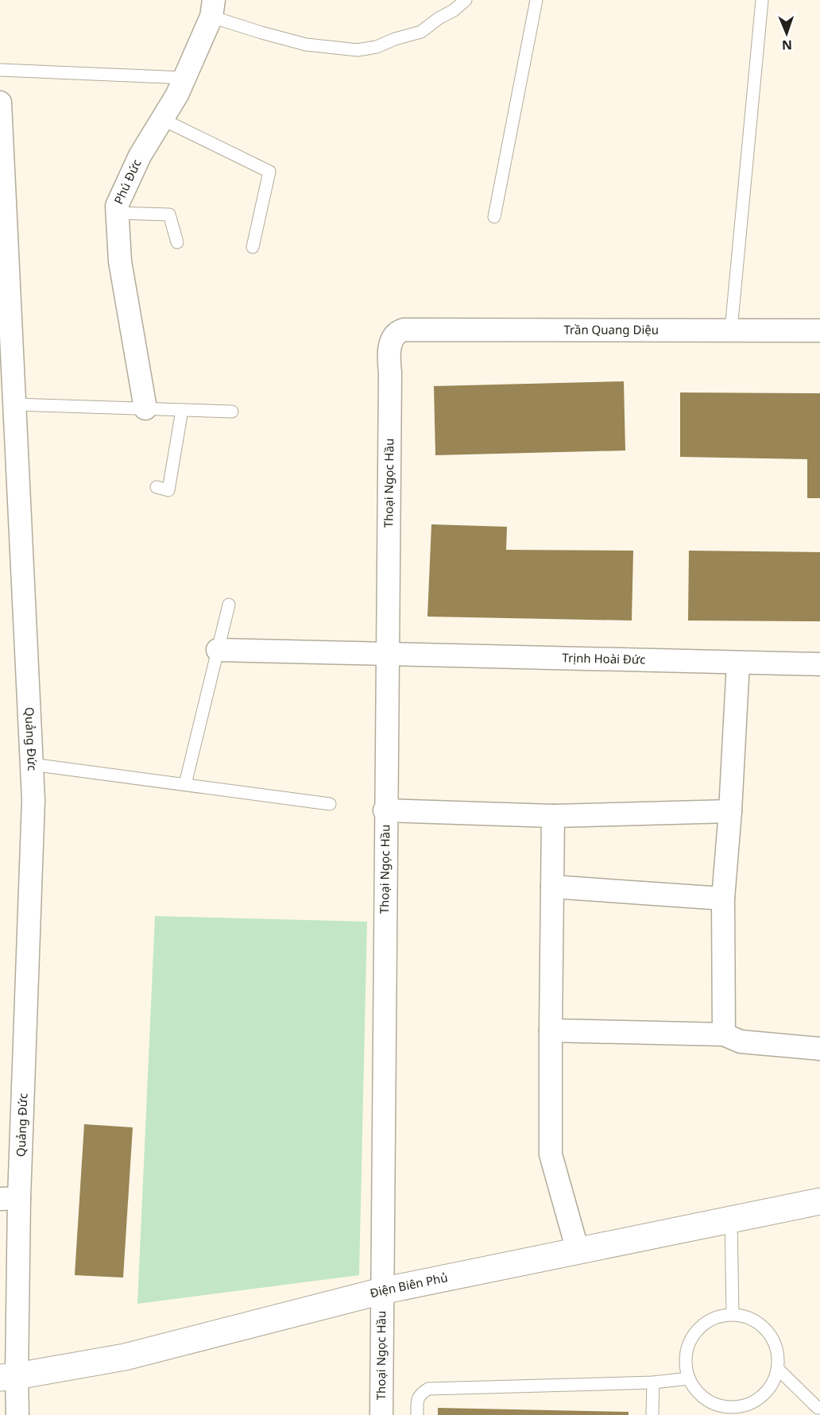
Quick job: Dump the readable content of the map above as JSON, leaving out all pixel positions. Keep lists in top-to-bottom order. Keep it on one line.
{"streets":{"street":["Phú Đức","Trần Quang Diệu","Thoại Ngọc Hầu","Trịnh Hoài Đức","Quảng Đức","Điện Biên Phủ"]},"crossings":[["Trần Quang Diệu","Thoại Ngọc Hầu"],["Thoại Ngọc Hầu","Trịnh Hoài Đức"],["Thoại Ngọc Hầu","Điện Biên Phủ"],["Quảng Đức","Điện Biên Phủ"]],"north":"bottom"}
